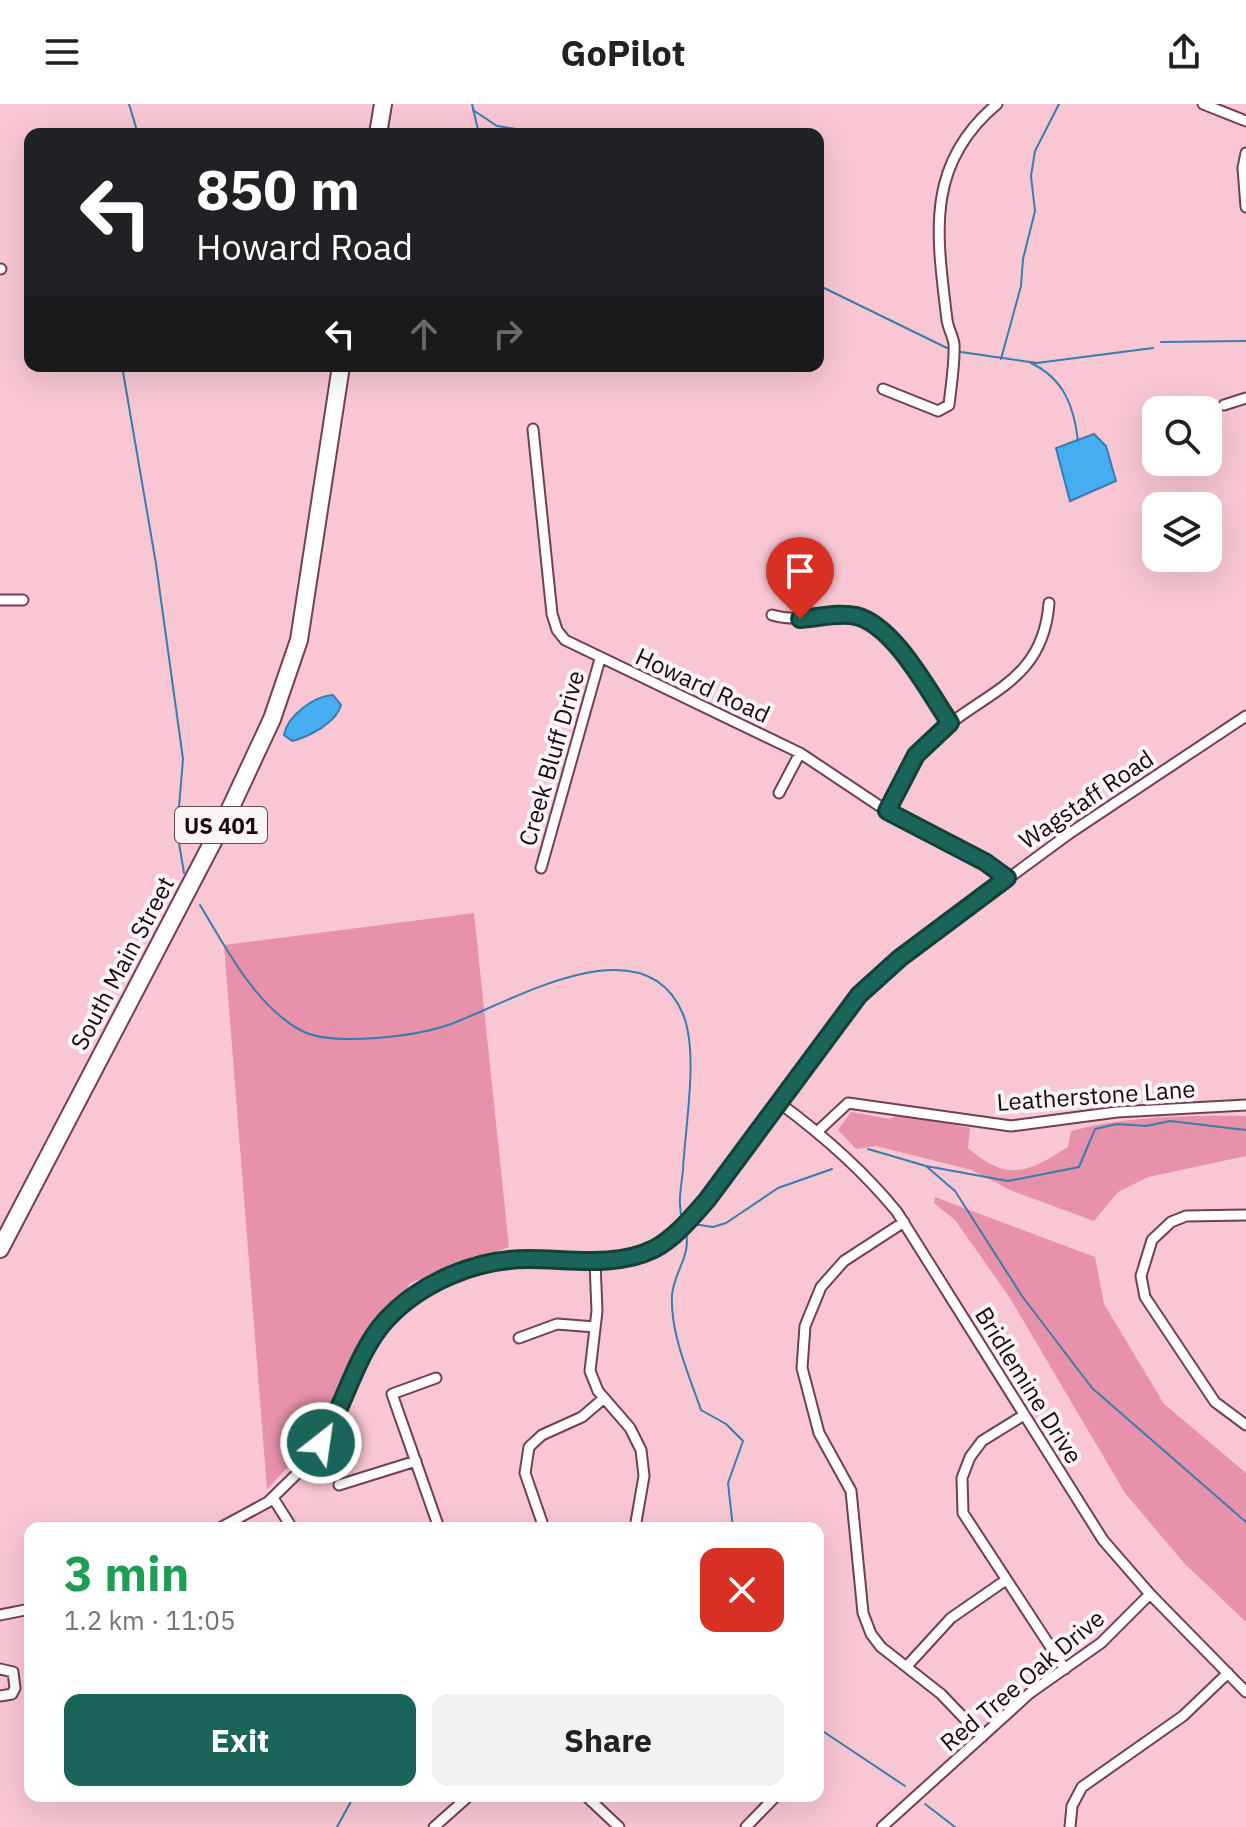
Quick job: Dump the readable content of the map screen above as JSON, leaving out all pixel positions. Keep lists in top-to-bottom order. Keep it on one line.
{"streets":{"highway":["US 401","South Main Street"],"street":["Howard Road","Creek Bluff Drive","Wagstaff Road","Leatherstone Lane","Bridlemine Drive","Red Tree Oak Drive"]},"crossings":[["Howard Road","Creek Bluff Drive"],["Howard Road","Wagstaff Road"],["Wagstaff Road","Bridlemine Drive"],["Leatherstone Lane","Bridlemine Drive"],["Bridlemine Drive","Red Tree Oak Drive"]],"page":{"header":"GoPilot","turn":["850 m","Howard Road"],"heading":["3 min","1.2 km · 11:05"],"buttons":["Exit","Share"]}}
